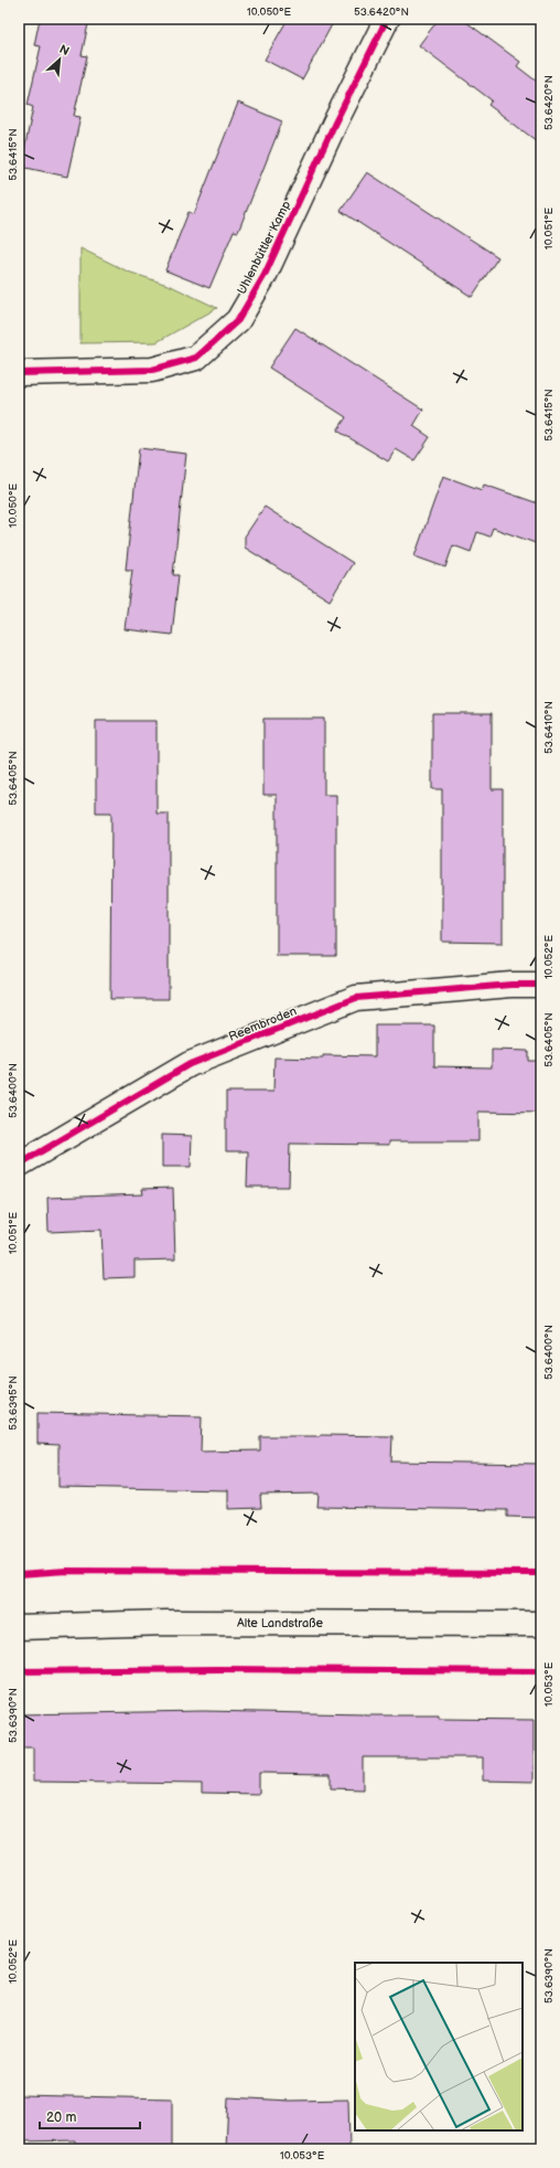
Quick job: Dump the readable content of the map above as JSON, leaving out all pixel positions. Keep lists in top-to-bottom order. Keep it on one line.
{"streets":{"street":["Uhlenbüttler Kamp","Reembroden","Alte Landstraße"]},"scale_bar":"20 m","north":"top right","coordinates":["10.050°E","53.6420°N","53.6415°N","10.051°E","53.6410°N","53.6405°N","10.052°E","53.6400°N","53.6395°N","10.053°E","53.6390°N"]}
